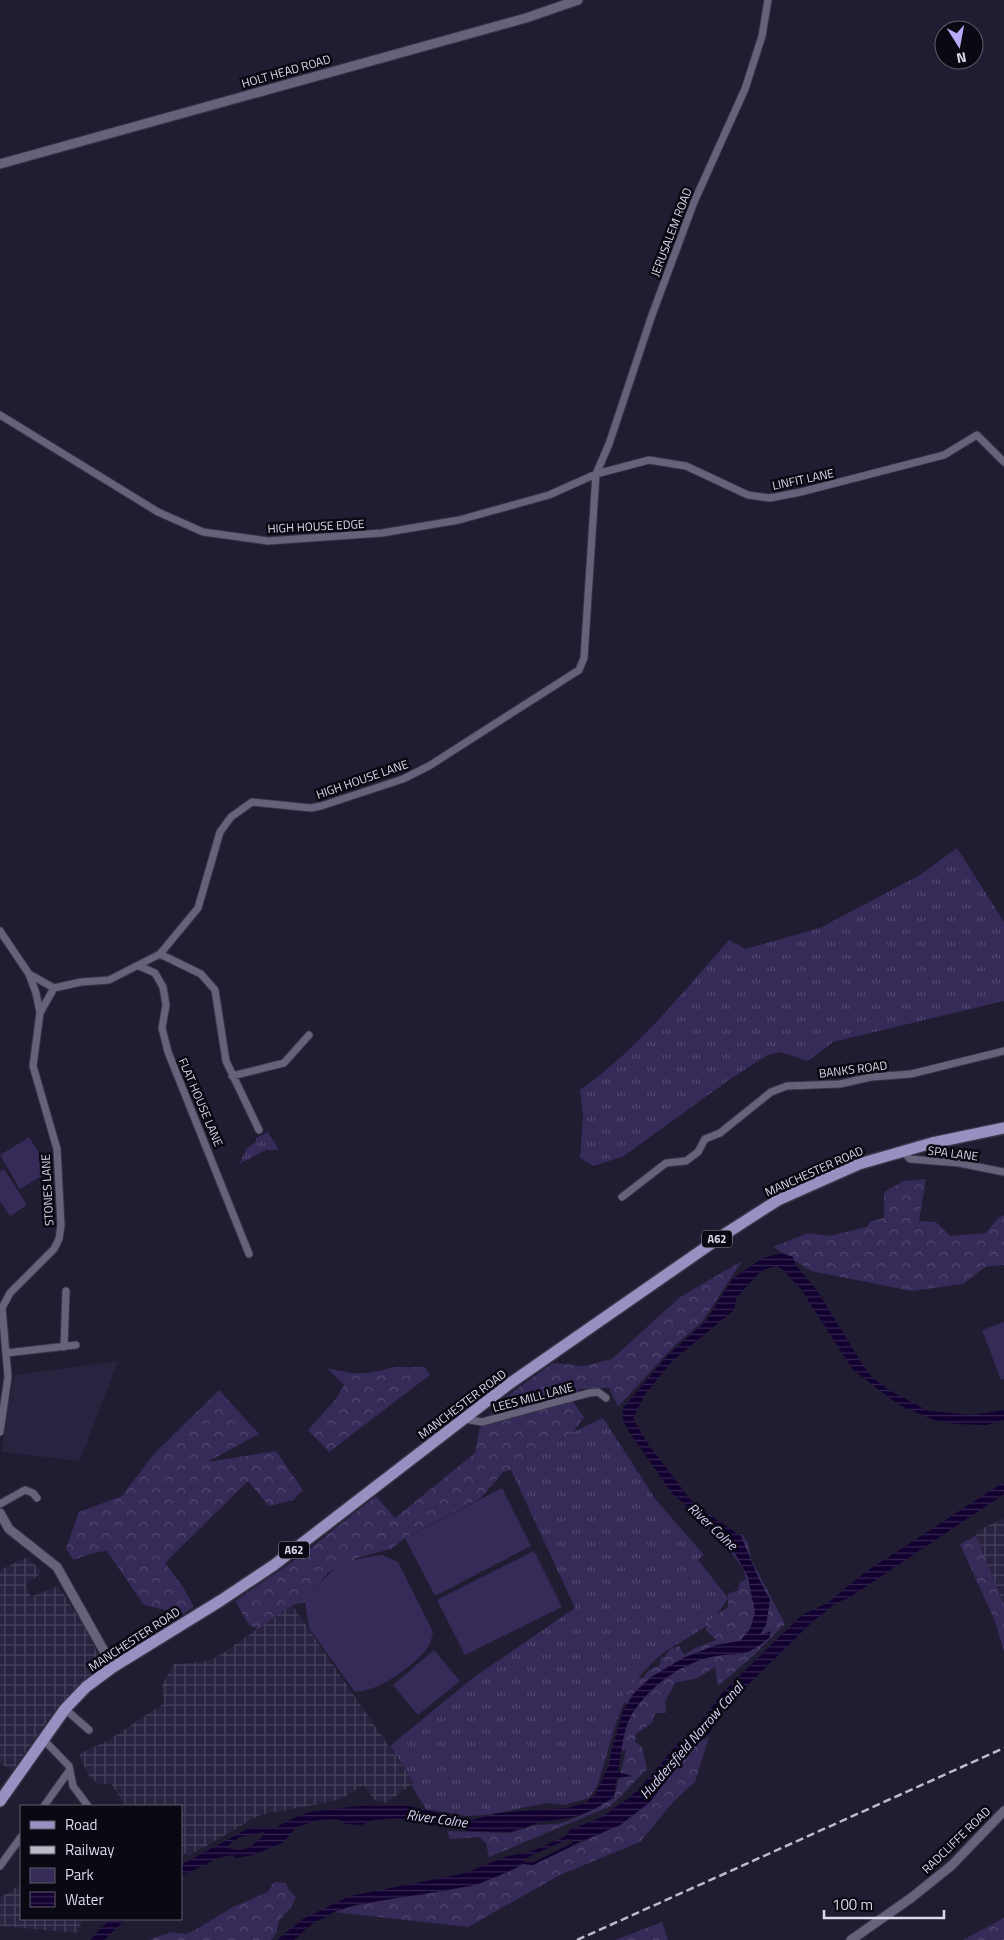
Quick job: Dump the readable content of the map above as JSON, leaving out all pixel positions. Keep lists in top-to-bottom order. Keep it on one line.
{"streets":{"main road":["MANCHESTER ROAD","A62"],"street":["HOLT HEAD ROAD","JERUSALEM ROAD","LINFIT LANE","HIGH HOUSE EDGE","HIGH HOUSE LANE","BANKS ROAD","FLAT HOUSE LANE","SPA LANE","STONES LANE","LEES MILL LANE","RADCLIFFE ROAD"]},"crossings":[["JERUSALEM ROAD","LINFIT LANE"],["JERUSALEM ROAD","HIGH HOUSE EDGE"],["JERUSALEM ROAD","HIGH HOUSE LANE"],["LINFIT LANE","HIGH HOUSE EDGE"],["LINFIT LANE","HIGH HOUSE LANE"],["HIGH HOUSE EDGE","HIGH HOUSE LANE"],["HIGH HOUSE LANE","FLAT HOUSE LANE"],["SPA LANE","MANCHESTER ROAD"],["MANCHESTER ROAD","LEES MILL LANE"]],"water":["River Colne","Huddersfield Narrow Canal"],"legend":["Road","Railway","Park","Water"],"scale_bar":"100 m","north":"bottom"}
